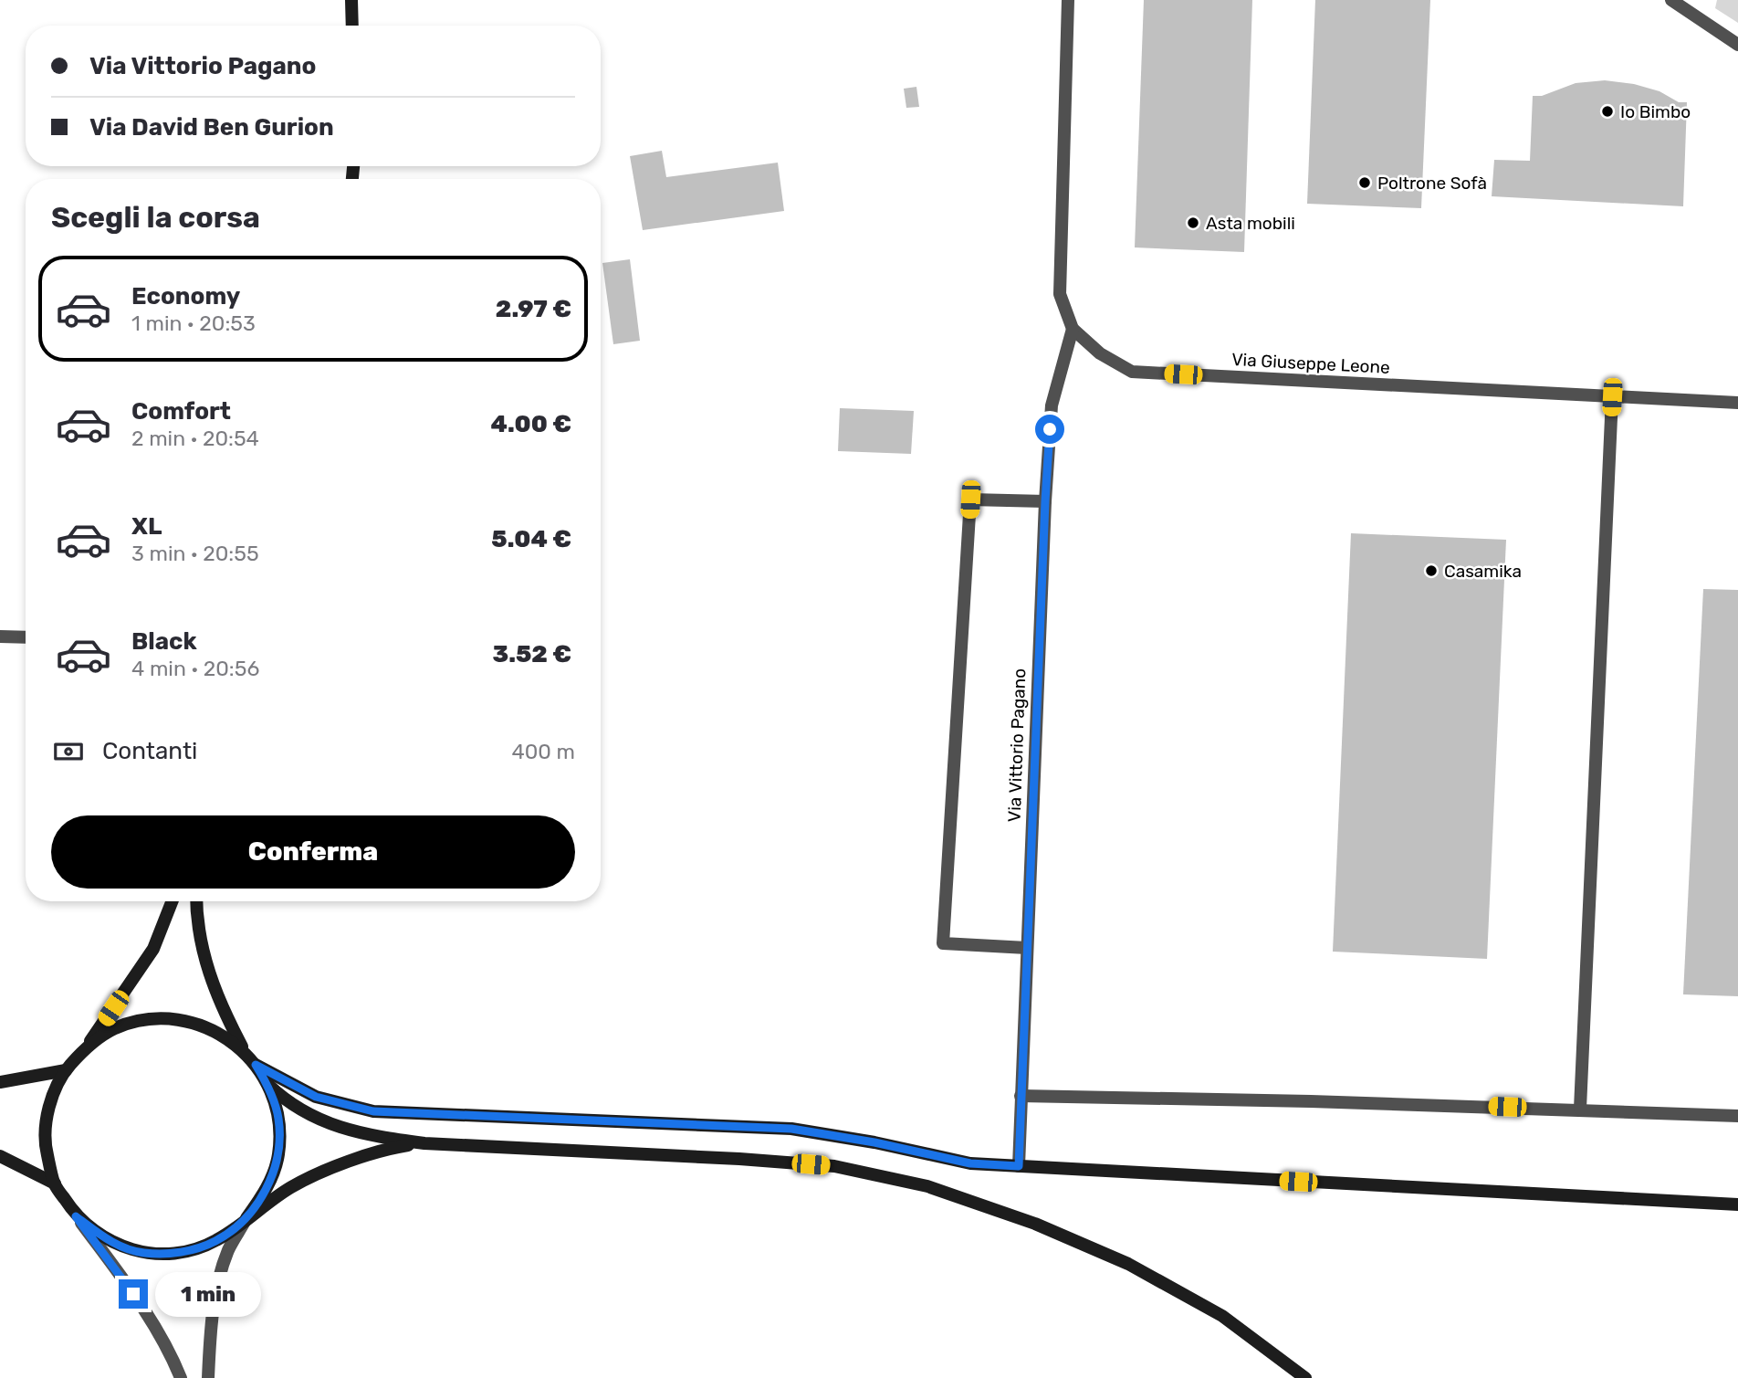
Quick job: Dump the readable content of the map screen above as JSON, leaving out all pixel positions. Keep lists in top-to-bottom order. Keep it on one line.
{"streets":{"street":["Via Giuseppe Leone","Via Vittorio Pagano"]},"crossings":[["Via Giuseppe Leone","Via Vittorio Pagano"]],"places":["Io Bimbo","Poltrone Sofà","Asta mobili","Casamika"],"page":{"banner":["Via Vittorio Pagano","Via David Ben Gurion"],"heading":"Scegli la corsa","list":[{"name":"Economy","note":"1 min · 20:53","value":"2.97 €"},{"name":"Comfort","note":"2 min · 20:54","value":"4.00 €"},{"name":"XL","note":"3 min · 20:55","value":"5.04 €"},{"name":"Black","note":"4 min · 20:56","value":"3.52 €"}],"pay":["Contanti","400 m"],"buttons":"Conferma","bubble":"1 min"}}
